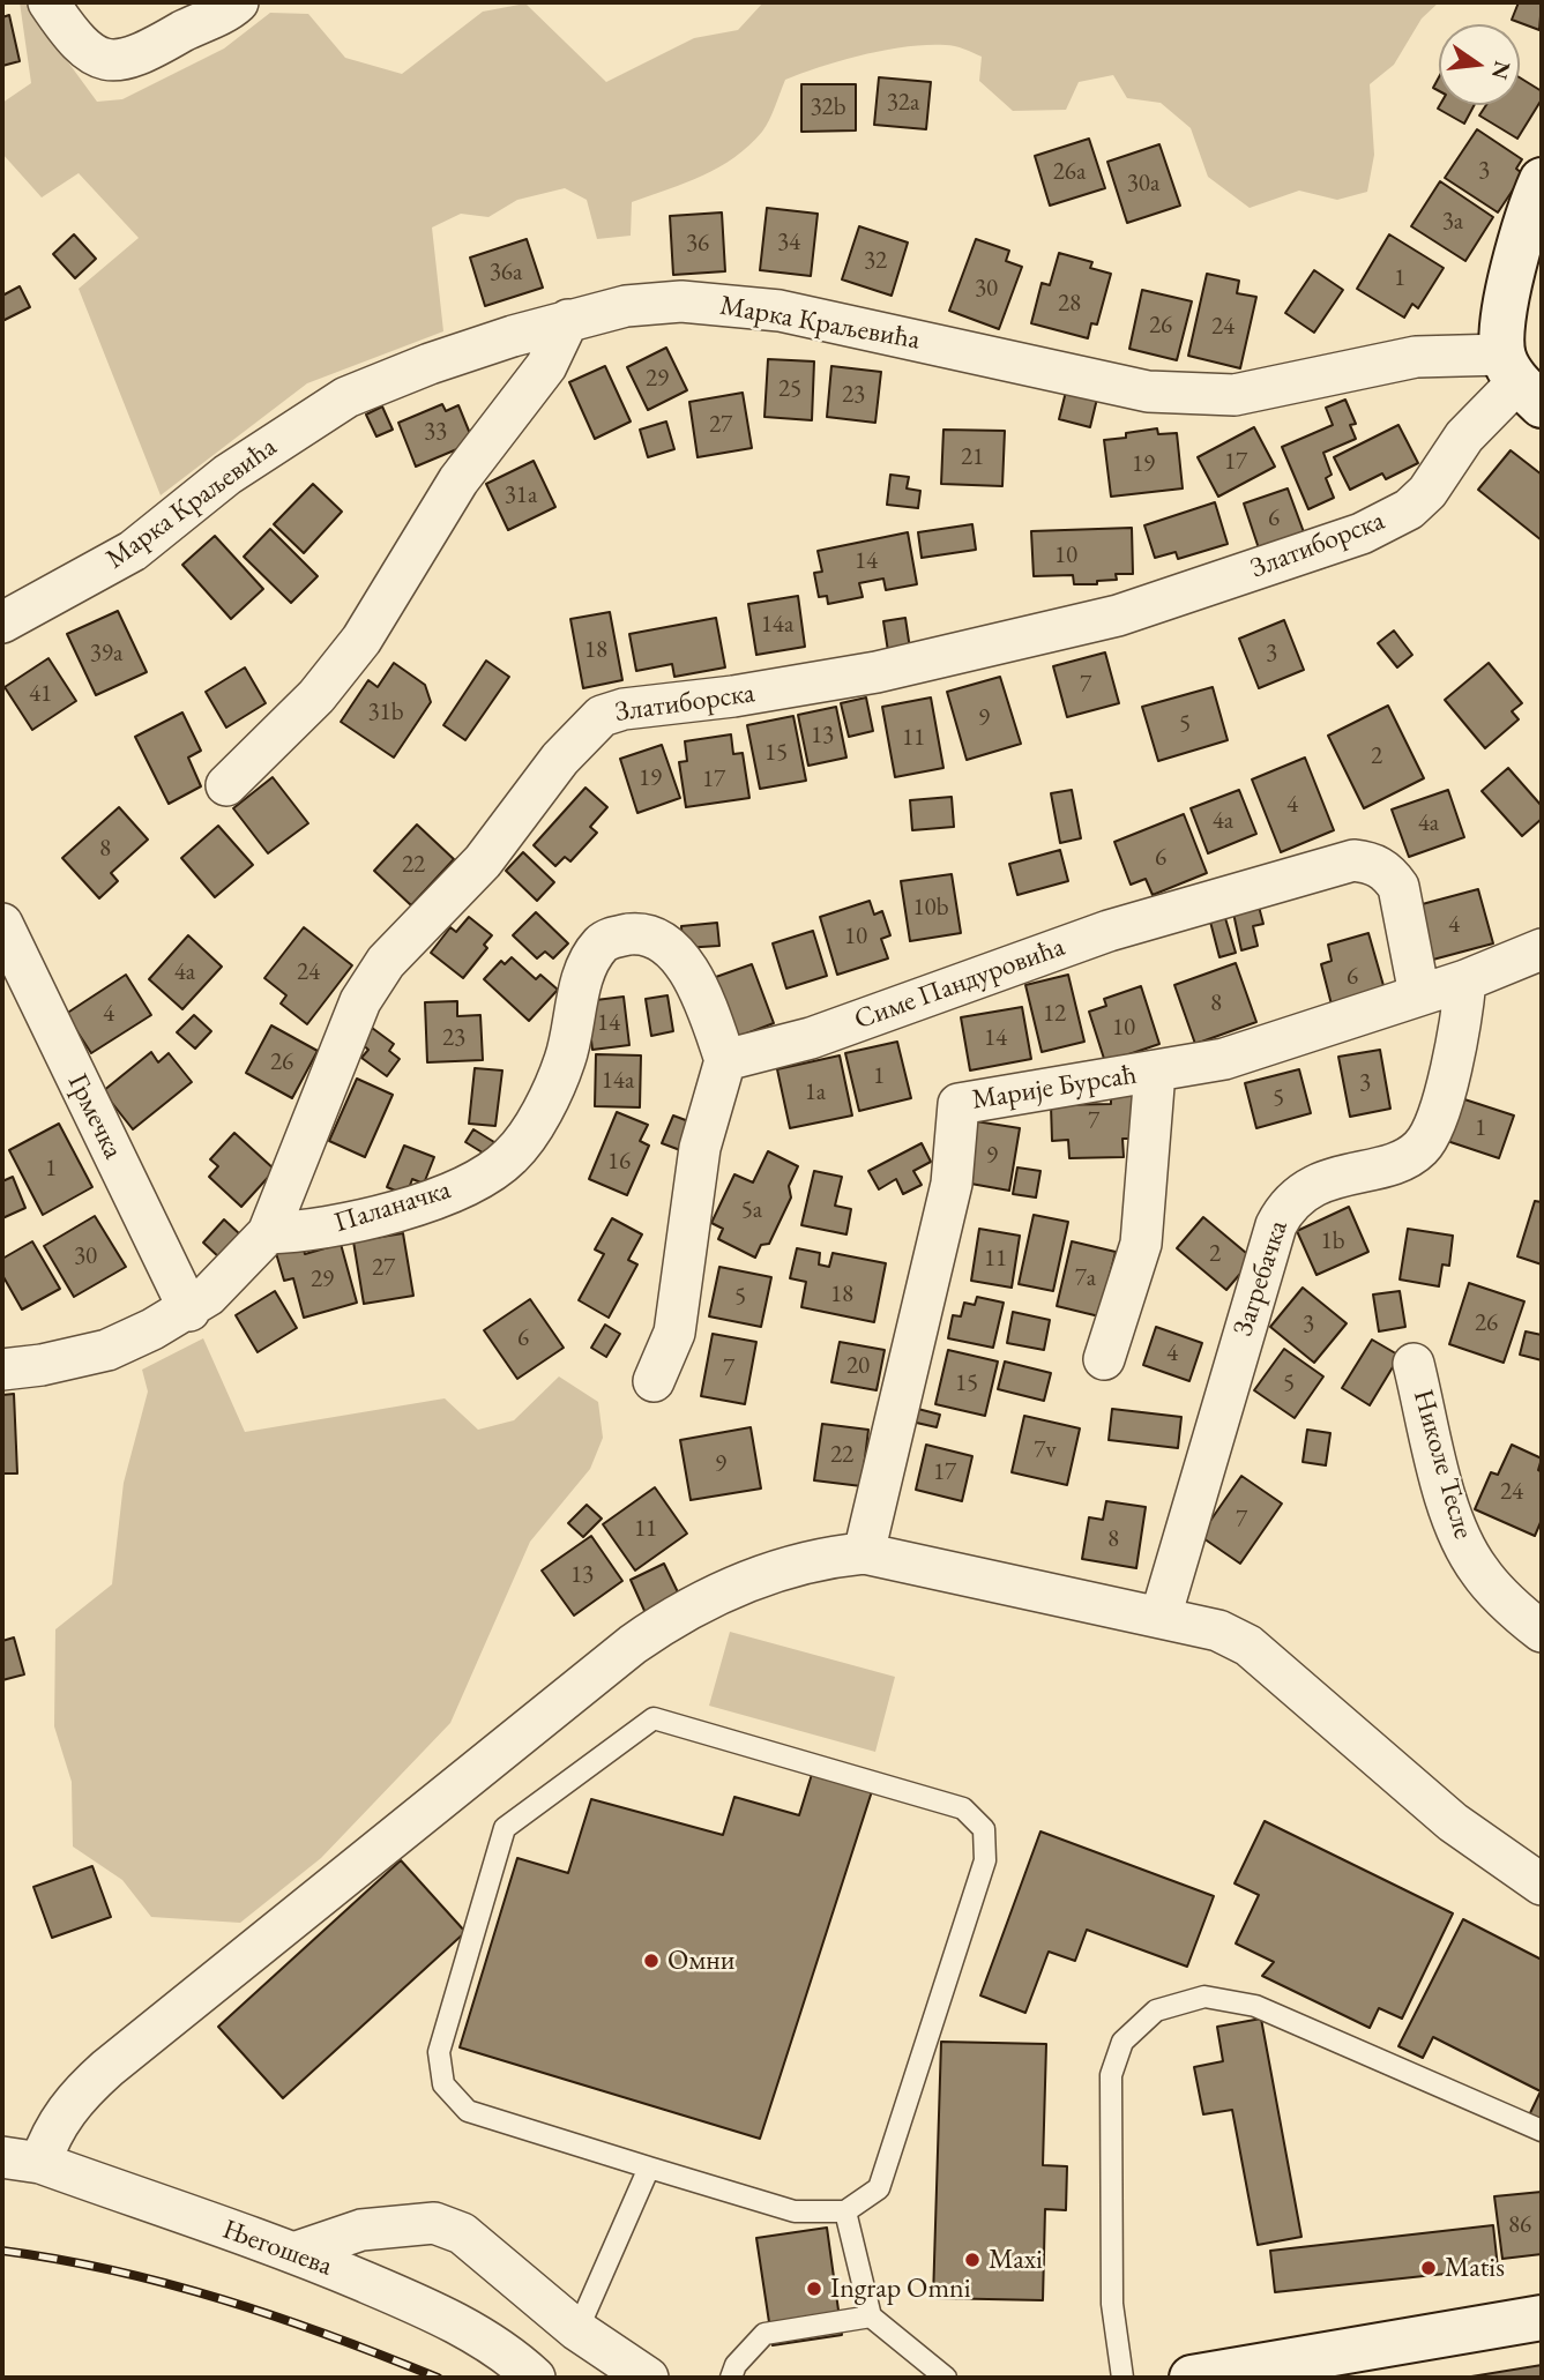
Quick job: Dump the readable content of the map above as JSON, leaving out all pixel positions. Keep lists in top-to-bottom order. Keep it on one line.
{"streets":{"street":["Марка Краљевића","Златиборска","Симе Пандуровића","Марије Бурсаћ","Грмечка","Паланачка","Загребачка","Николе Тесле","Његошева"]},"crossings":[["Марка Краљевића","Златиборска"],["Златиборска","Грмечка"],["Златиборска","Паланачка"],["Симе Пандуровића","Марије Бурсаћ"],["Симе Пандуровића","Паланачка"],["Марије Бурсаћ","Загребачка"]],"places":["Омни","Maxi","Matis","Ingrap Omni"],"house_numbers":["32a","32b","3","26a","30a","3a","34","36","32","36a","1","30","28","26","24","29","25","23","27","33","21","17","19","31a","6","10","14","14a","18","39a","3","7","41","31b","9","5","13","11","15","2","19","17","4","4a","4a","8","6","22","10b","4","10","4a","24","6","8","4","12","14","10","23","14","26","1","14a","3","1a","5","7","1","9","16","1","5a","1b","2","30","11","27","7a","29","18","5","26","3","6","4","20","7","15","5","7v","22","9","17","24","7","11","8","13","86"],"north":"right"}
